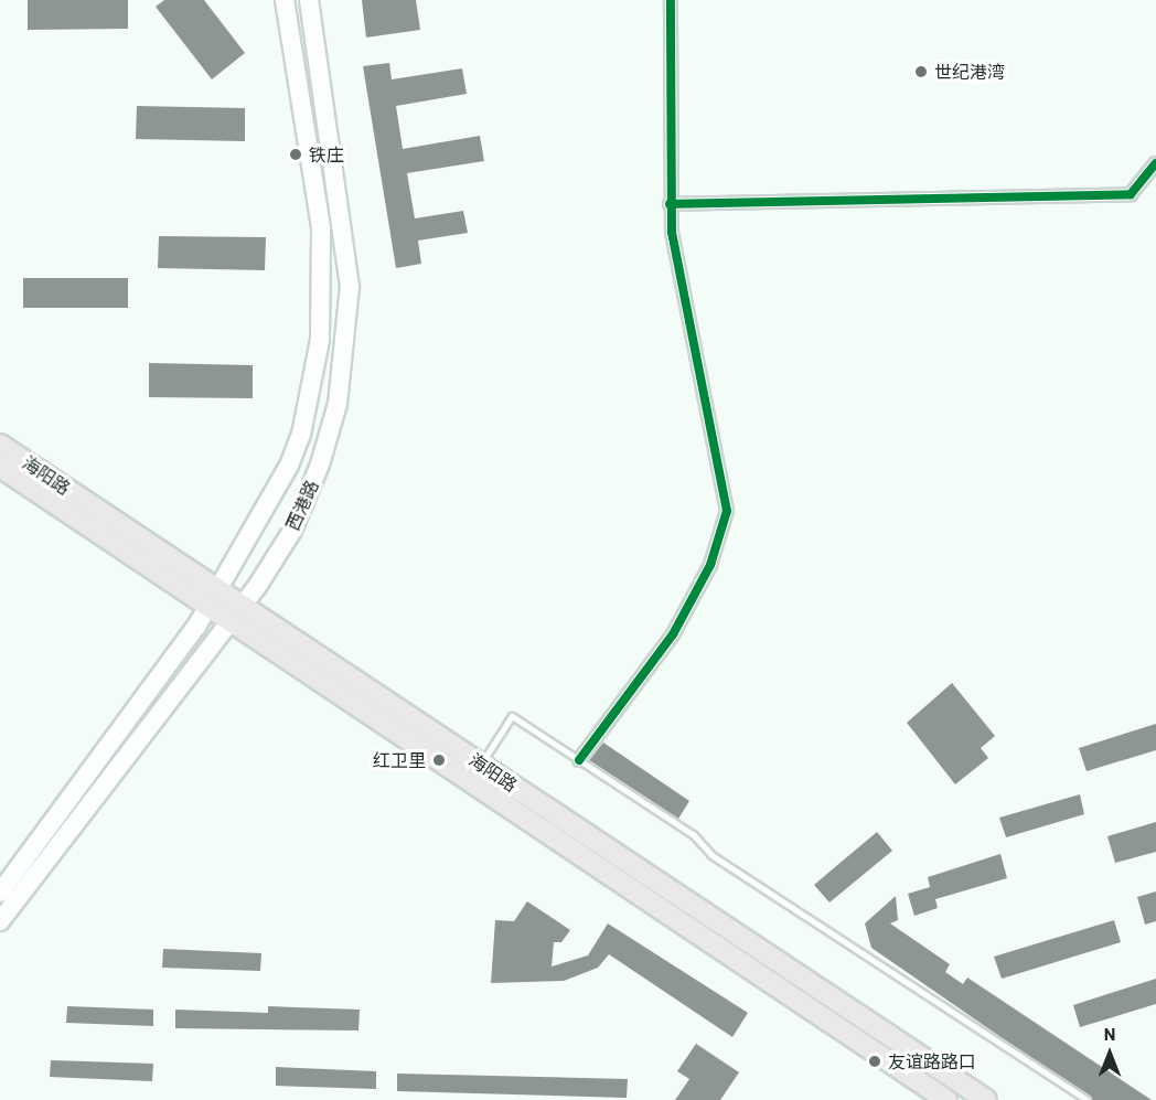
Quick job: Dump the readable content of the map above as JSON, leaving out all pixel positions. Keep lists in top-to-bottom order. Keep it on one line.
{"streets":{"main road":["海阳路","西港路"]},"crossings":[["海阳路","西港路"]],"places":["世纪港湾","铁庄","红卫里","友谊路路口"],"north":"top"}
